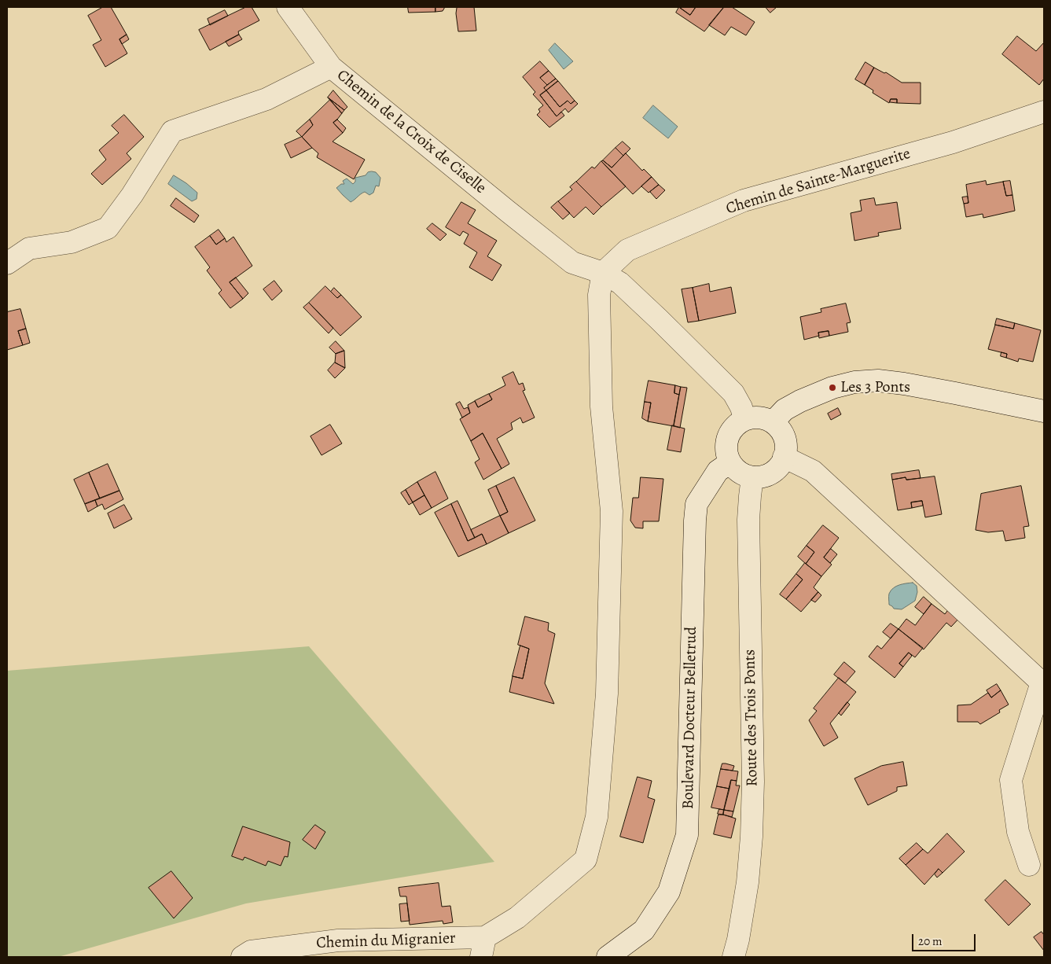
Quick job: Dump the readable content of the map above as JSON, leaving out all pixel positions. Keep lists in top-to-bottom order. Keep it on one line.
{"streets":{"street":["Chemin de la Croix de Ciselle","Chemin de Sainte-Marguerite","Boulevard Docteur Belletrud","Route des Trois Ponts","Chemin du Migranier"]},"crossings":[["Chemin de la Croix de Ciselle","Chemin de Sainte-Marguerite"],["Chemin de la Croix de Ciselle","Boulevard Docteur Belletrud"],["Chemin de la Croix de Ciselle","Route des Trois Ponts"],["Boulevard Docteur Belletrud","Route des Trois Ponts"]],"places":["Les 3 Ponts"],"scale_bar":"20 m"}
